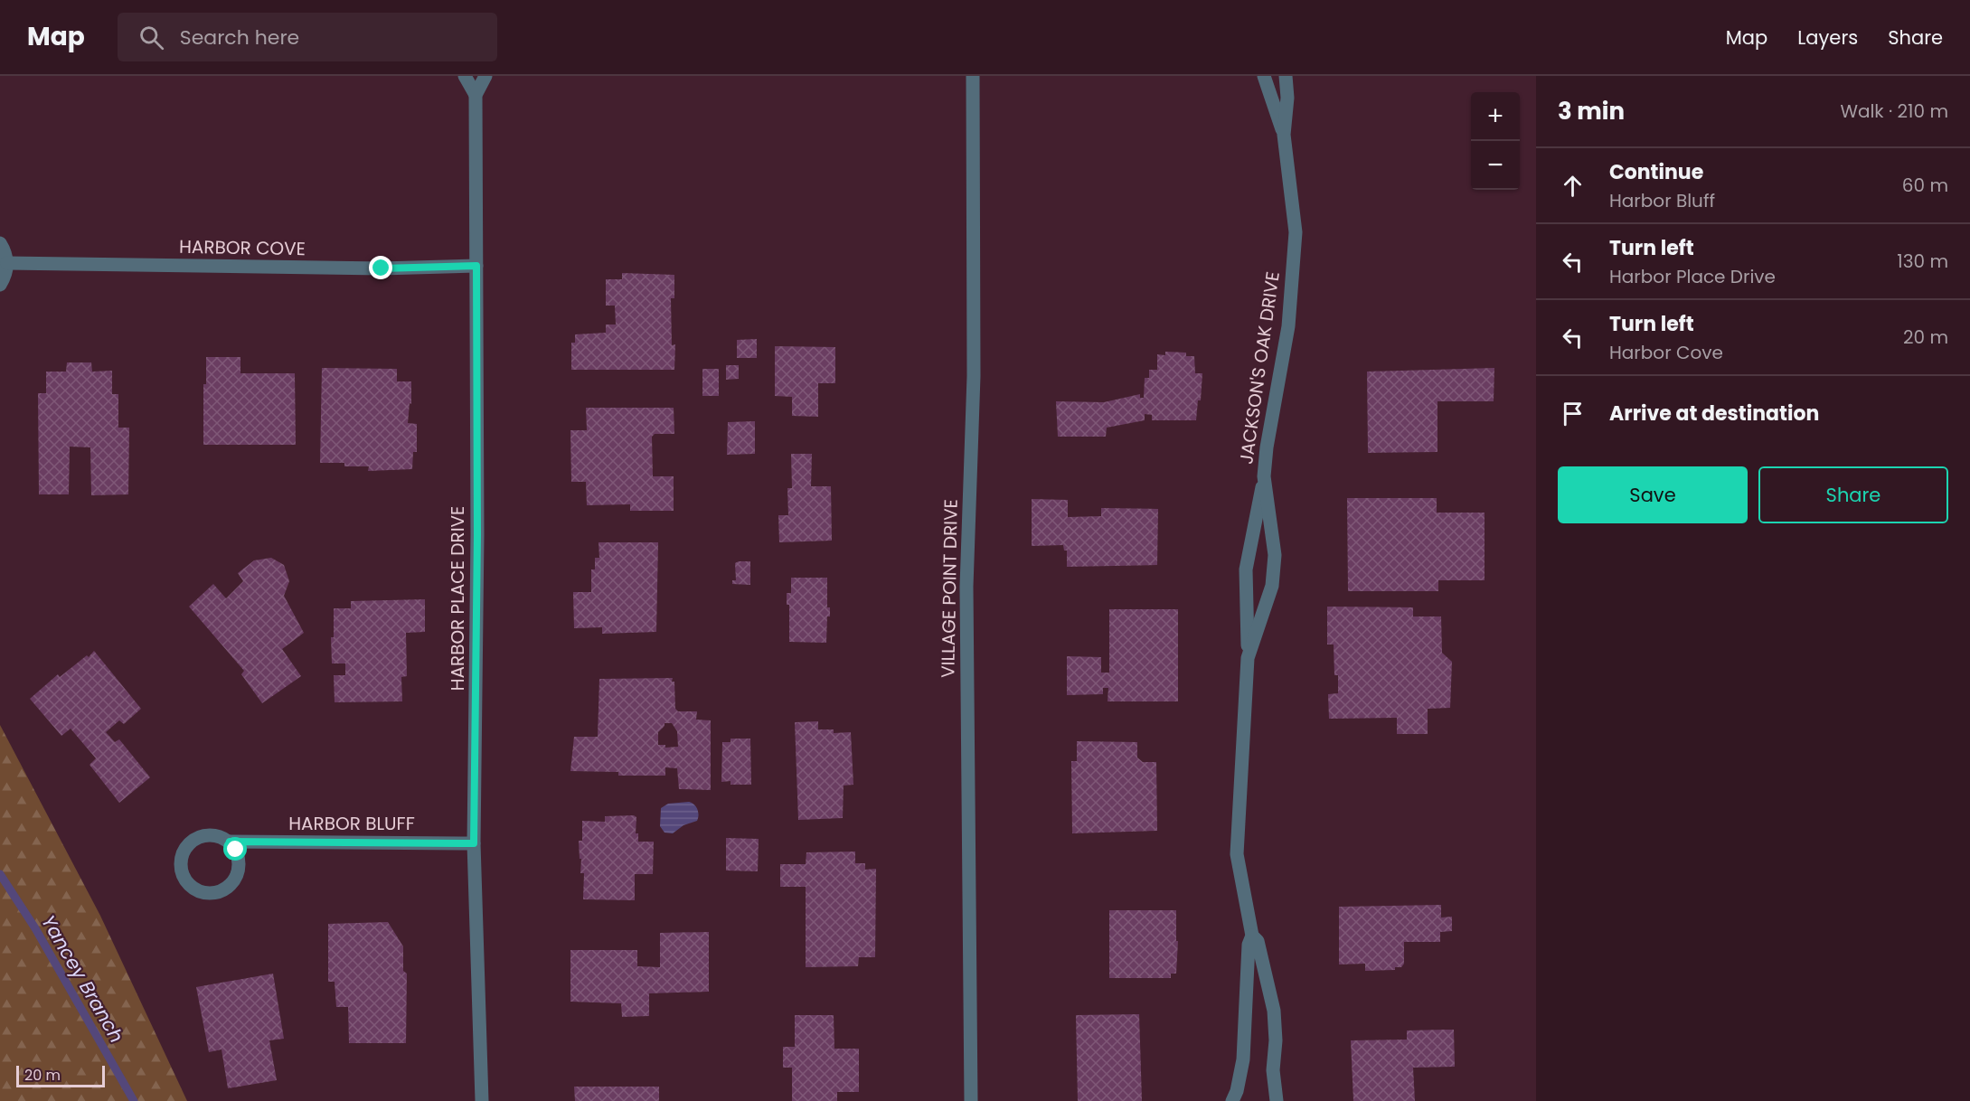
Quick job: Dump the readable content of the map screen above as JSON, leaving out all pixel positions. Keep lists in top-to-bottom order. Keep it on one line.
{"streets":{"street":["HARBOR COVE","JACKSON'S OAK DRIVE","VILLAGE POINT DRIVE","HARBOR PLACE DRIVE","HARBOR BLUFF"]},"crossings":[["HARBOR COVE","HARBOR PLACE DRIVE"],["HARBOR PLACE DRIVE","HARBOR BLUFF"]],"water":["Yancey Branch"],"scale_bar":"20 m","page":{"header":"Map","search":"Search here","nav":["Map","Layers","Share"],"heading":["3 min","Walk · 210 m"],"map_buttons":["+","−"],"list":[["Continue","Harbor Bluff","60 m"],["Turn left","Harbor Place Drive","130 m"],["Turn left","Harbor Cove","20 m"],"Arrive at destination"],"buttons":["Save","Share"],"scale":"20 m"}}
